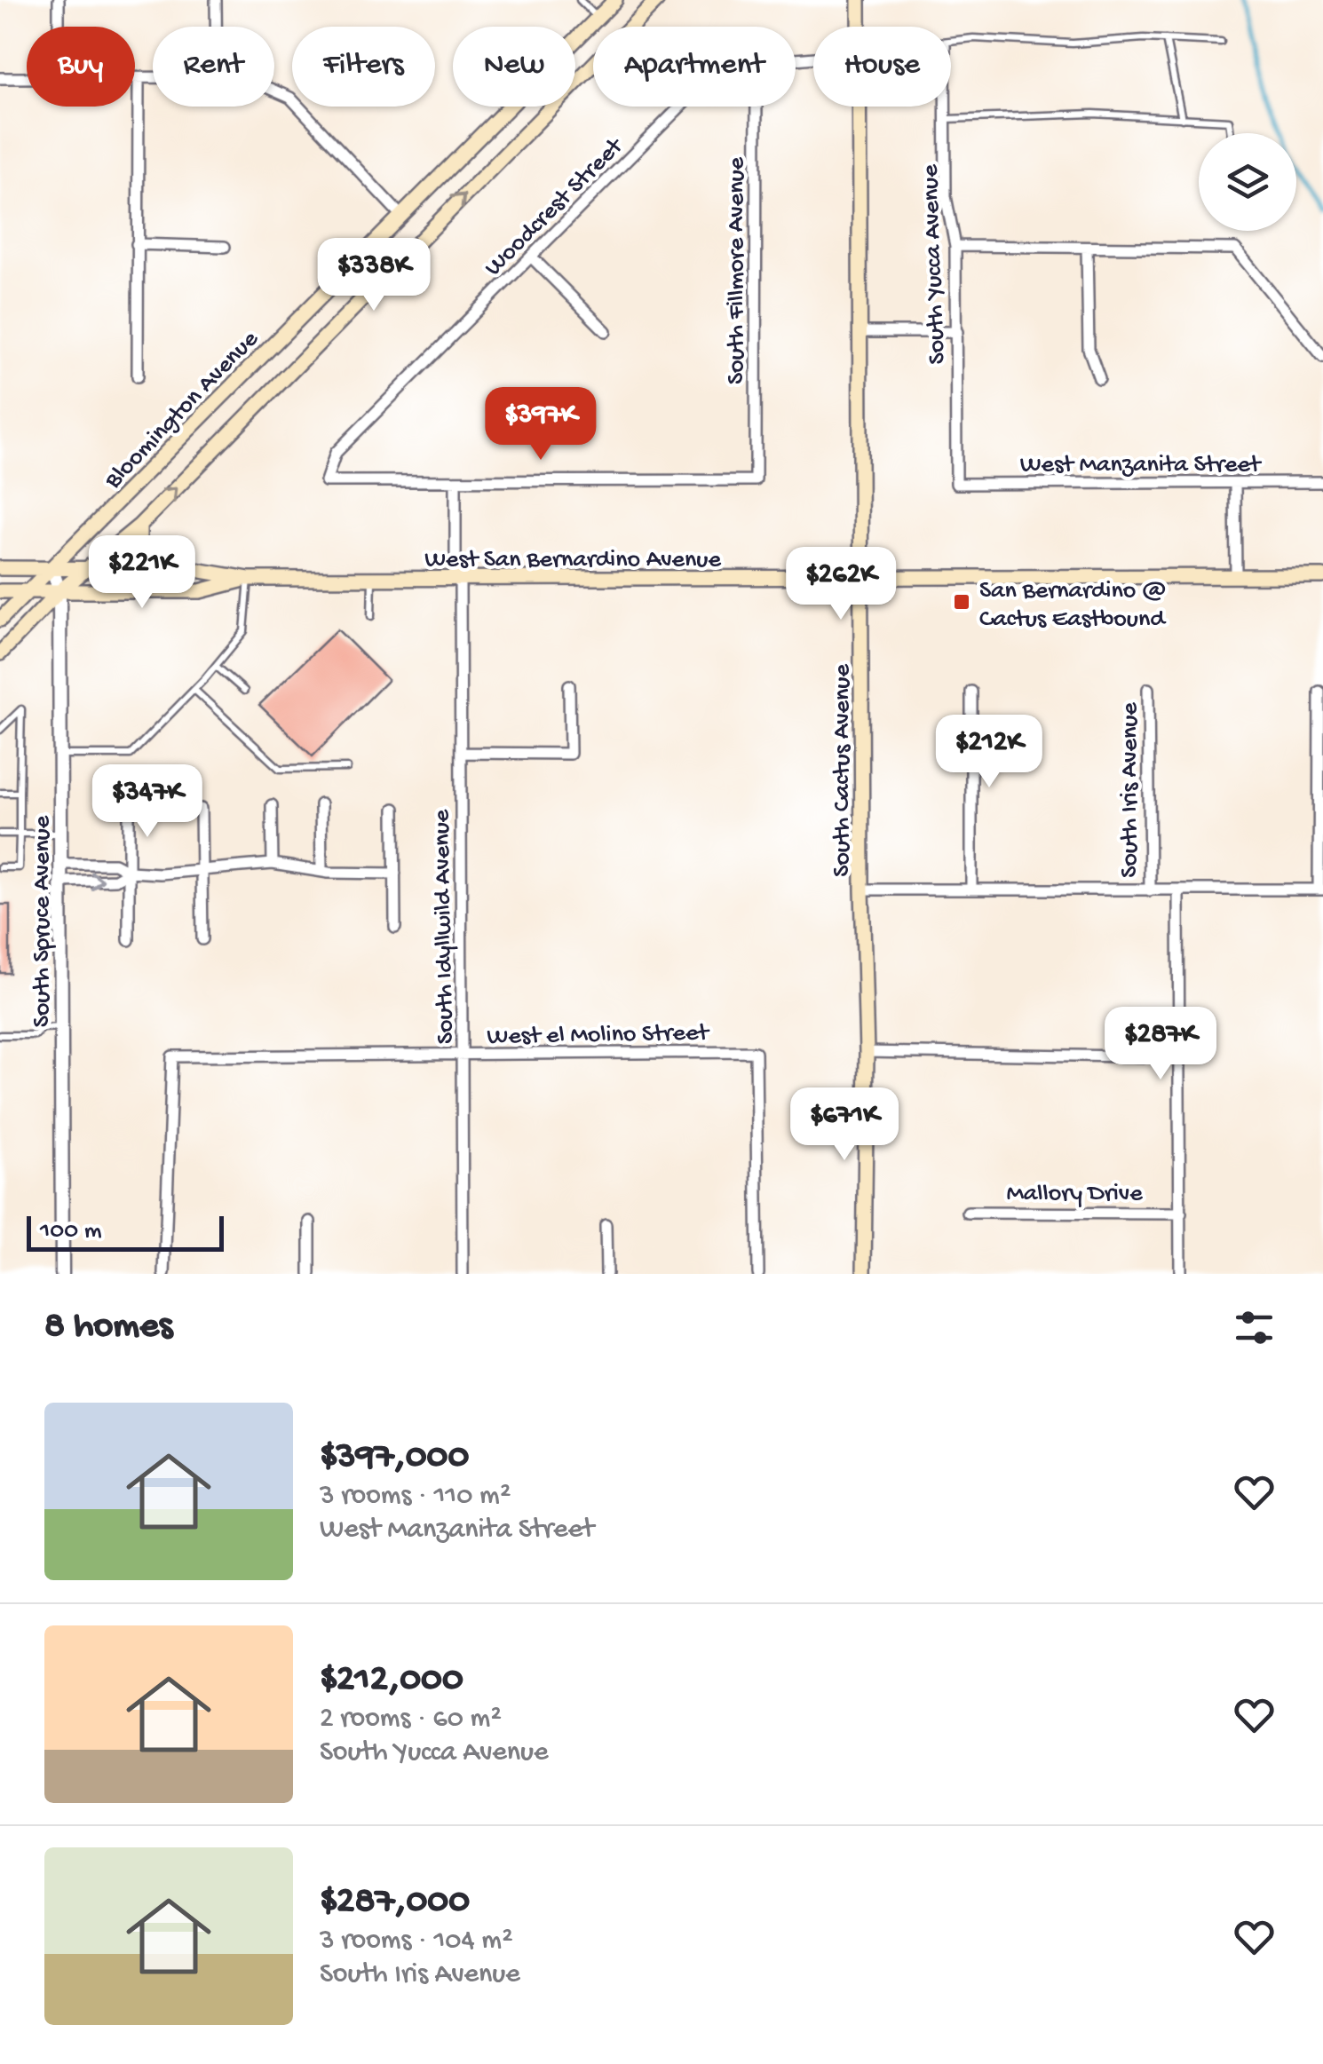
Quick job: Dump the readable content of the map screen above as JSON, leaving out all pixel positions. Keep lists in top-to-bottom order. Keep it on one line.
{"streets":{"main road":["Bloomington Avenue","West San Bernardino Avenue","South Cactus Avenue"],"street":["Woodcrest Street","South Yucca Avenue","South Fillmore Avenue","West Manzanita Street","South Iris Avenue","South Spruce Avenue","South Idyllwild Avenue","West el Molino Street","Mallory Drive"]},"crossings":[["Woodcrest Street","South Fillmore Avenue"],["Woodcrest Street","South Idyllwild Avenue"],["South Yucca Avenue","West Manzanita Street"],["South Fillmore Avenue","South Idyllwild Avenue"],["Bloomington Avenue","West San Bernardino Avenue"],["Bloomington Avenue","South Spruce Avenue"],["West San Bernardino Avenue","South Cactus Avenue"],["West San Bernardino Avenue","South Spruce Avenue"],["West San Bernardino Avenue","South Idyllwild Avenue"],["South Idyllwild Avenue","West el Molino Street"]],"places":{"transit":["San Bernardino @ Cactus Eastbound"]},"scale_bar":"100 m","page":{"chip":["Buy","Rent","Filters","New","Apartment","House"],"price":["$338K","$397K","$221K","$262K","$212K","$347K","$287K","$671K"],"scale":"100 m","heading":"8 homes","list":[{"name":"$397,000","note":"3 rooms · 110 m² · West Manzanita Street"},{"name":"$212,000","note":"2 rooms · 60 m² · South Yucca Avenue"},{"name":"$287,000","note":"3 rooms · 104 m² · South Iris Avenue"}]}}
